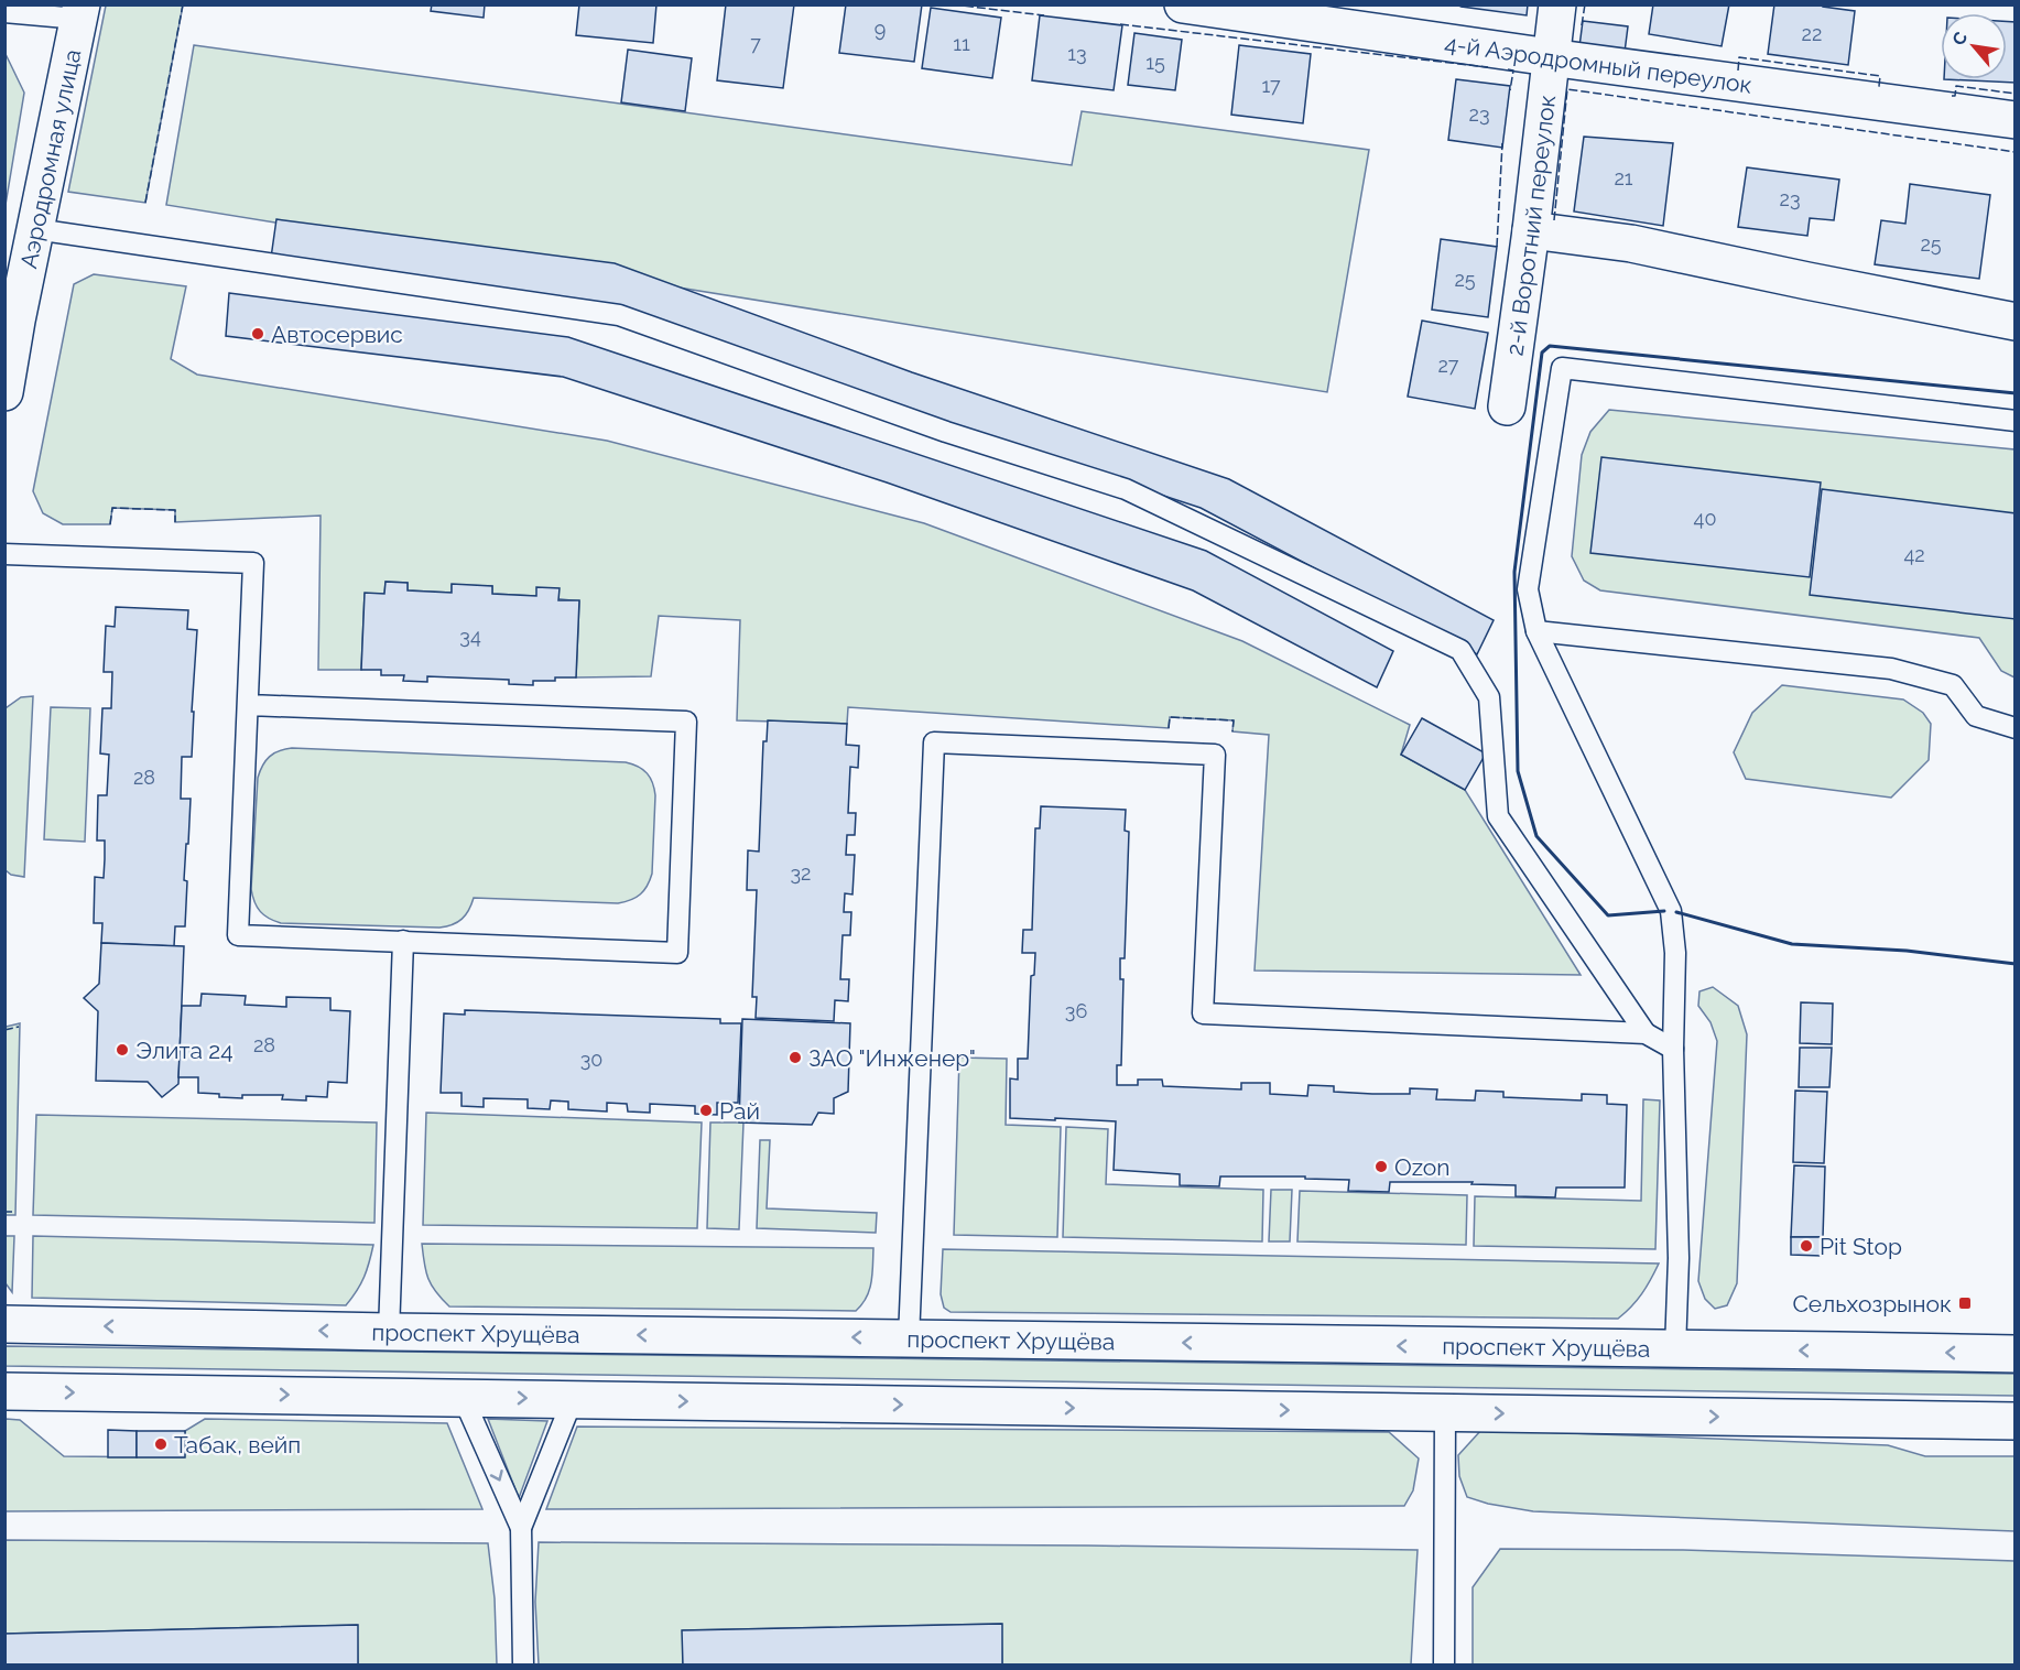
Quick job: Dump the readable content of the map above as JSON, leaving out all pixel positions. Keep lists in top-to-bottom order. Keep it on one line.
{"streets":{"main road":["4-й Аэродромный переулок","Аэродромная улица","2-й Воротний переулок","проспект Хрущёва"]},"crossings":[["4-й Аэродромный переулок","2-й Воротний переулок"]],"places":{"other":["Автосервис","Элита 24","ЗАО \"Инженер\"","Рай","Ozon","Pit Stop","Табак, вейп"],"transit":["Сельхозрынок"]},"house_numbers":["9","22","7","11","13","15","17","23","21","23","25","25","27","40","42","34","28","32","36","28","30"],"north":"top left"}
